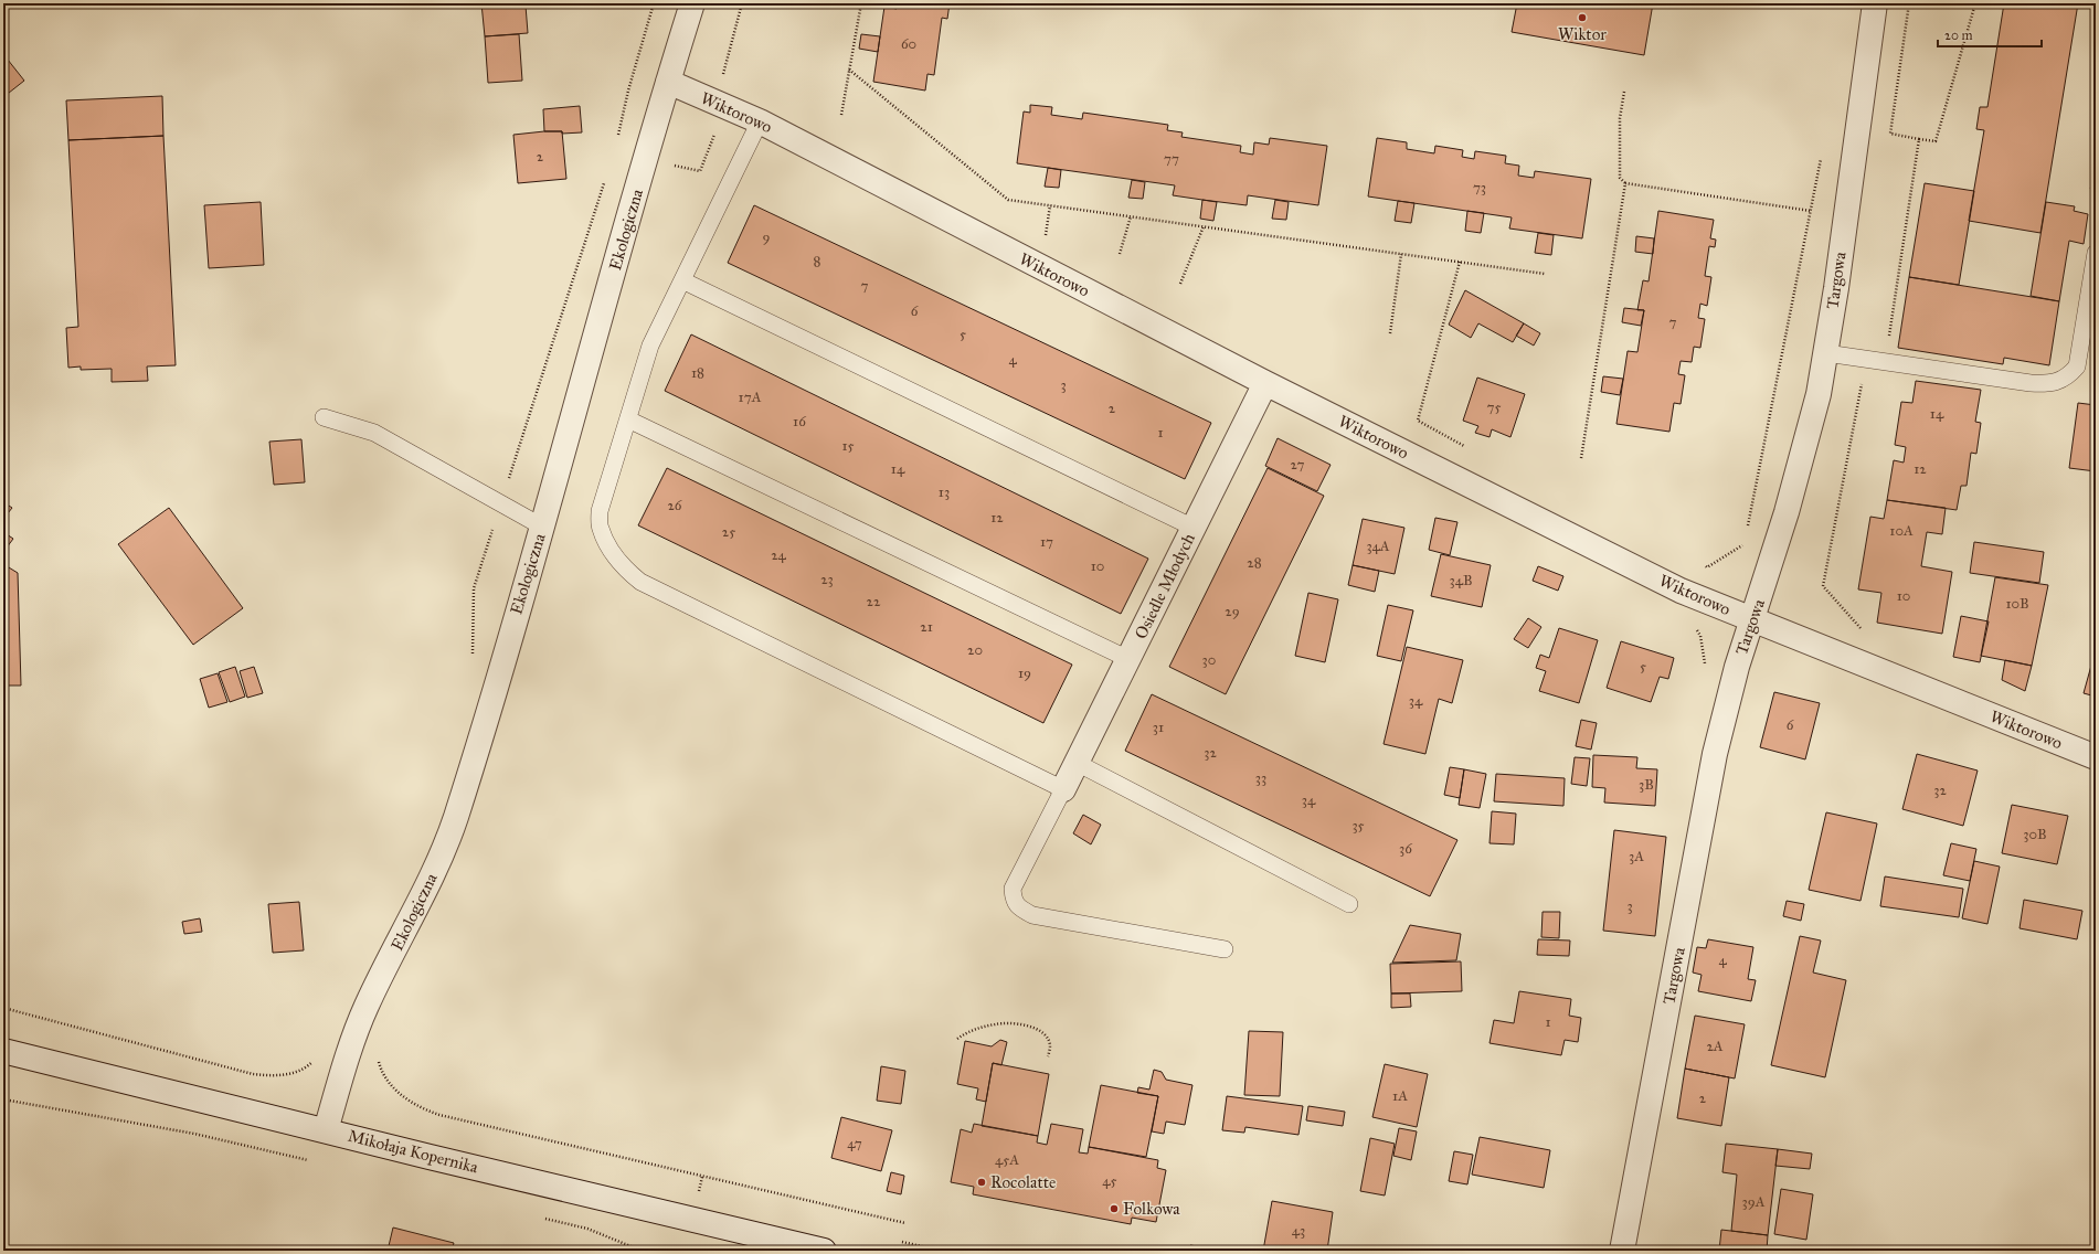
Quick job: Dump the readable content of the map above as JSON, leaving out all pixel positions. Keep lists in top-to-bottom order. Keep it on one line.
{"streets":{"street":["Wiktorowo","Ekologiczna","Targowa","Osiedle Młodych","Mikołaja Kopernika"]},"crossings":[["Wiktorowo","Ekologiczna"],["Wiktorowo","Targowa"],["Wiktorowo","Osiedle Młodych"],["Ekologiczna","Mikołaja Kopernika"]],"places":["Wiktor","Rocolatte","Folkowa"],"house_numbers":["60","2","77","73","9","8","7","6","7","5","4","18","3","17A","75","2","14","16","1","15","27","14","12","13","26","12","10A","25","17","34A","24","28","10","23","34B","10","22","10B","29","21","20","30","5","19","34","6","31","32","33","3B","32","34","35","30B","36","3A","3","4","1","2A","1A","2","47","45A","45","39A","43"],"scale_bar":"20 m"}
